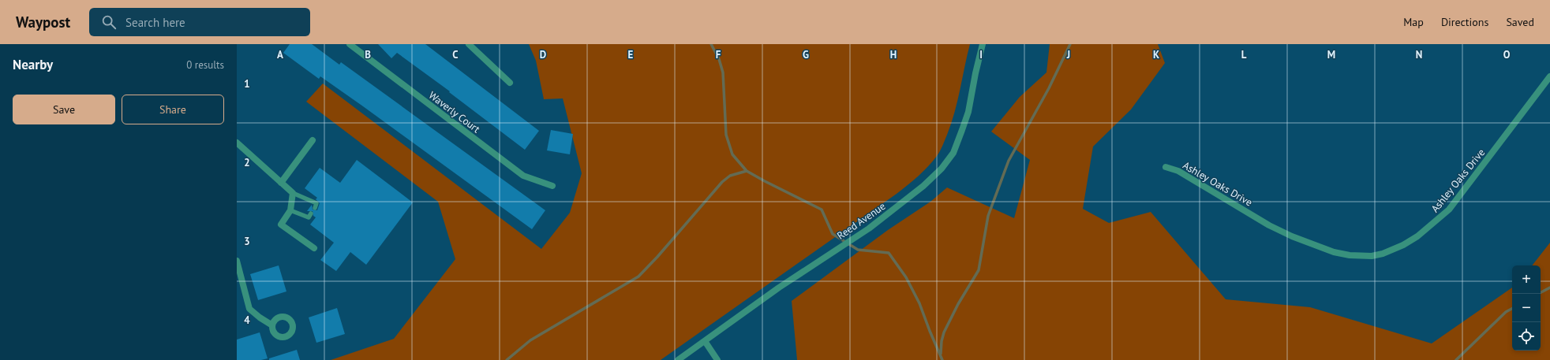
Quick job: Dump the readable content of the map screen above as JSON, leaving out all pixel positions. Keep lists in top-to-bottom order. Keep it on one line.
{"streets":{"street":["Waverly Court","Ashley Oaks Drive","Reed Avenue"]},"page":{"header":"Waypost","search":"Search here","nav":["Map","Directions","Saved"],"heading":["Nearby","0 results"],"buttons":["Save","Share"],"map_buttons":["+","−"]},"grid":{"columns":["A","B","C","D","E","F","G","H","I","J","K","L","M","N","O"],"rows":["1","2","3","4"]}}
